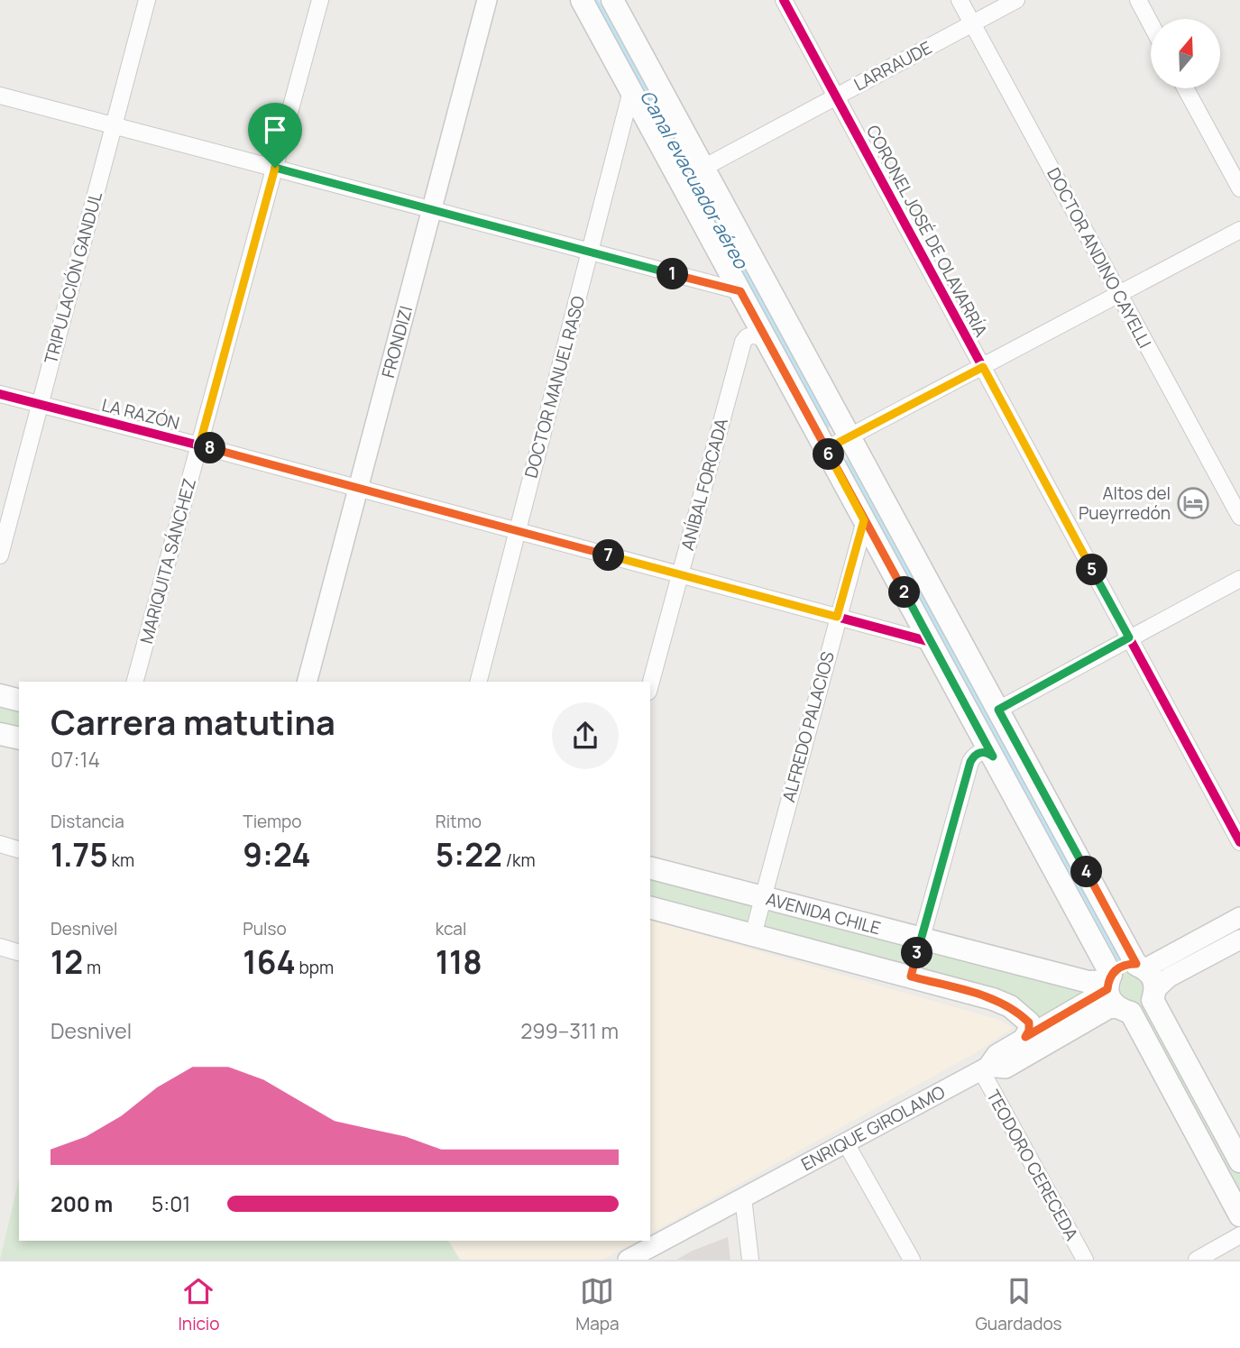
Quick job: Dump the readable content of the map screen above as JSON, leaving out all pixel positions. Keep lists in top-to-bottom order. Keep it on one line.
{"streets":{"main road":["AVENIDA CHILE"],"street":["LARRAUDE","CORONEL JOSÉ DE OLAVARRÍA","DOCTOR ANDINO CAYELLI","TRIPULACIÓN GANDUL","FRONDIZI","DOCTOR MANUEL RASO","LA RAZÓN","ANÍBAL FORCADA","MARIQUITA SÁNCHEZ","ALFREDO PALACIOS","ENRIQUE GIROLAMO","TEODORO CERECEDA"]},"crossings":[["LARRAUDE","CORONEL JOSÉ DE OLAVARRÍA"],["LARRAUDE","DOCTOR ANDINO CAYELLI"],["TRIPULACIÓN GANDUL","LA RAZÓN"],["FRONDIZI","LA RAZÓN"],["DOCTOR MANUEL RASO","LA RAZÓN"],["LA RAZÓN","ANÍBAL FORCADA"],["LA RAZÓN","MARIQUITA SÁNCHEZ"],["LA RAZÓN","ALFREDO PALACIOS"],["ALFREDO PALACIOS","AVENIDA CHILE"],["AVENIDA CHILE","ENRIQUE GIROLAMO"],["ENRIQUE GIROLAMO","TEODORO CERECEDA"]],"water":["Canal evacuador aéreo"],"places":{"hotel":["Altos del Pueyrredón"]},"north":"top","page":{"pins":["1","8","6","7","5","2","4","3"],"heading":["Carrera matutina","07:14"],"stats":[["Distancia","1.75 km"],["Tiempo","9:24"],["Ritmo","5:22 /km"],["Desnivel","12 m"],["Pulso","164 bpm"],["kcal","118"]],"chart":["Desnivel","299–311 m"],"list":[{"name":"200 m","note":"5:01"}],"tabs":["Inicio","Mapa","Guardados"]}}
